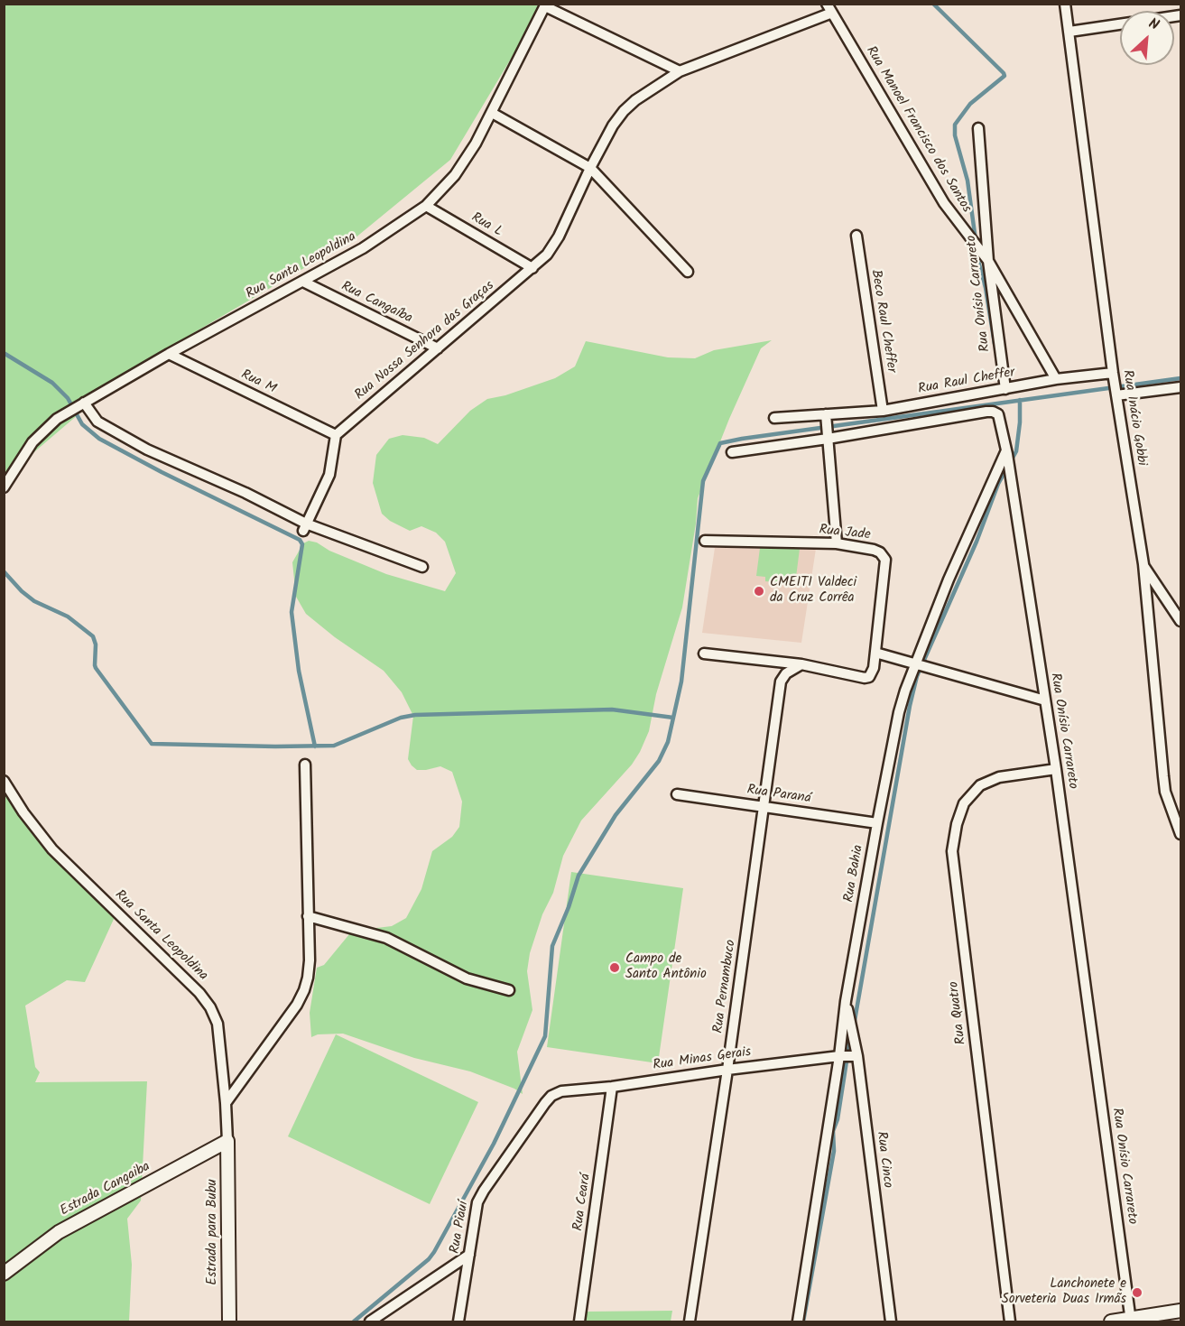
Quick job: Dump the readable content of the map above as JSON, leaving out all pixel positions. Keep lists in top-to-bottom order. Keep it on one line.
{"streets":{"street":["Rua Manoel Francisco dos Santos","Rua L","Rua Santa Leopoldina","Rua Onísio Carrareto","Rua Cangaíba","Beco Raul Cheffer","Rua Nossa Senhora das Graças","Rua Raul Cheffer","Rua M","Rua Inácio Gobbi","Rua Jade","Rua Paraná","Rua Bahia","Rua Pernambuco","Rua Quatro","Rua Minas Gerais","Rua Cinco","Estrada Cangaiba","Rua Ceará","Rua Piauí","Estrada para Bubu"]},"crossings":[["Rua Manoel Francisco dos Santos","Rua Onísio Carrareto"],["Rua Manoel Francisco dos Santos","Rua Raul Cheffer"],["Rua L","Rua Santa Leopoldina"],["Rua L","Rua Nossa Senhora das Graças"],["Rua Santa Leopoldina","Rua Cangaíba"],["Rua Santa Leopoldina","Rua M"],["Rua Santa Leopoldina","Estrada Cangaiba"],["Rua Santa Leopoldina","Estrada para Bubu"],["Rua Onísio Carrareto","Rua Raul Cheffer"],["Rua Onísio Carrareto","Rua Bahia"],["Rua Onísio Carrareto","Rua Quatro"],["Rua Cangaíba","Rua Nossa Senhora das Graças"],["Beco Raul Cheffer","Rua Raul Cheffer"],["Rua Nossa Senhora das Graças","Rua M"],["Rua Raul Cheffer","Rua Inácio Gobbi"],["Rua Jade","Rua Pernambuco"],["Rua Paraná","Rua Bahia"],["Rua Paraná","Rua Pernambuco"],["Rua Bahia","Rua Minas Gerais"],["Rua Bahia","Rua Cinco"],["Rua Pernambuco","Rua Minas Gerais"],["Rua Minas Gerais","Rua Cinco"],["Rua Minas Gerais","Rua Ceará"],["Rua Minas Gerais","Rua Piauí"],["Estrada Cangaiba","Estrada para Bubu"]],"places":["CMEITI Valdeci da Cruz Corrêa","Campo de Santo Antônio","Lanchonete e Sorveteria Duas Irmãs"],"north":"top right"}
